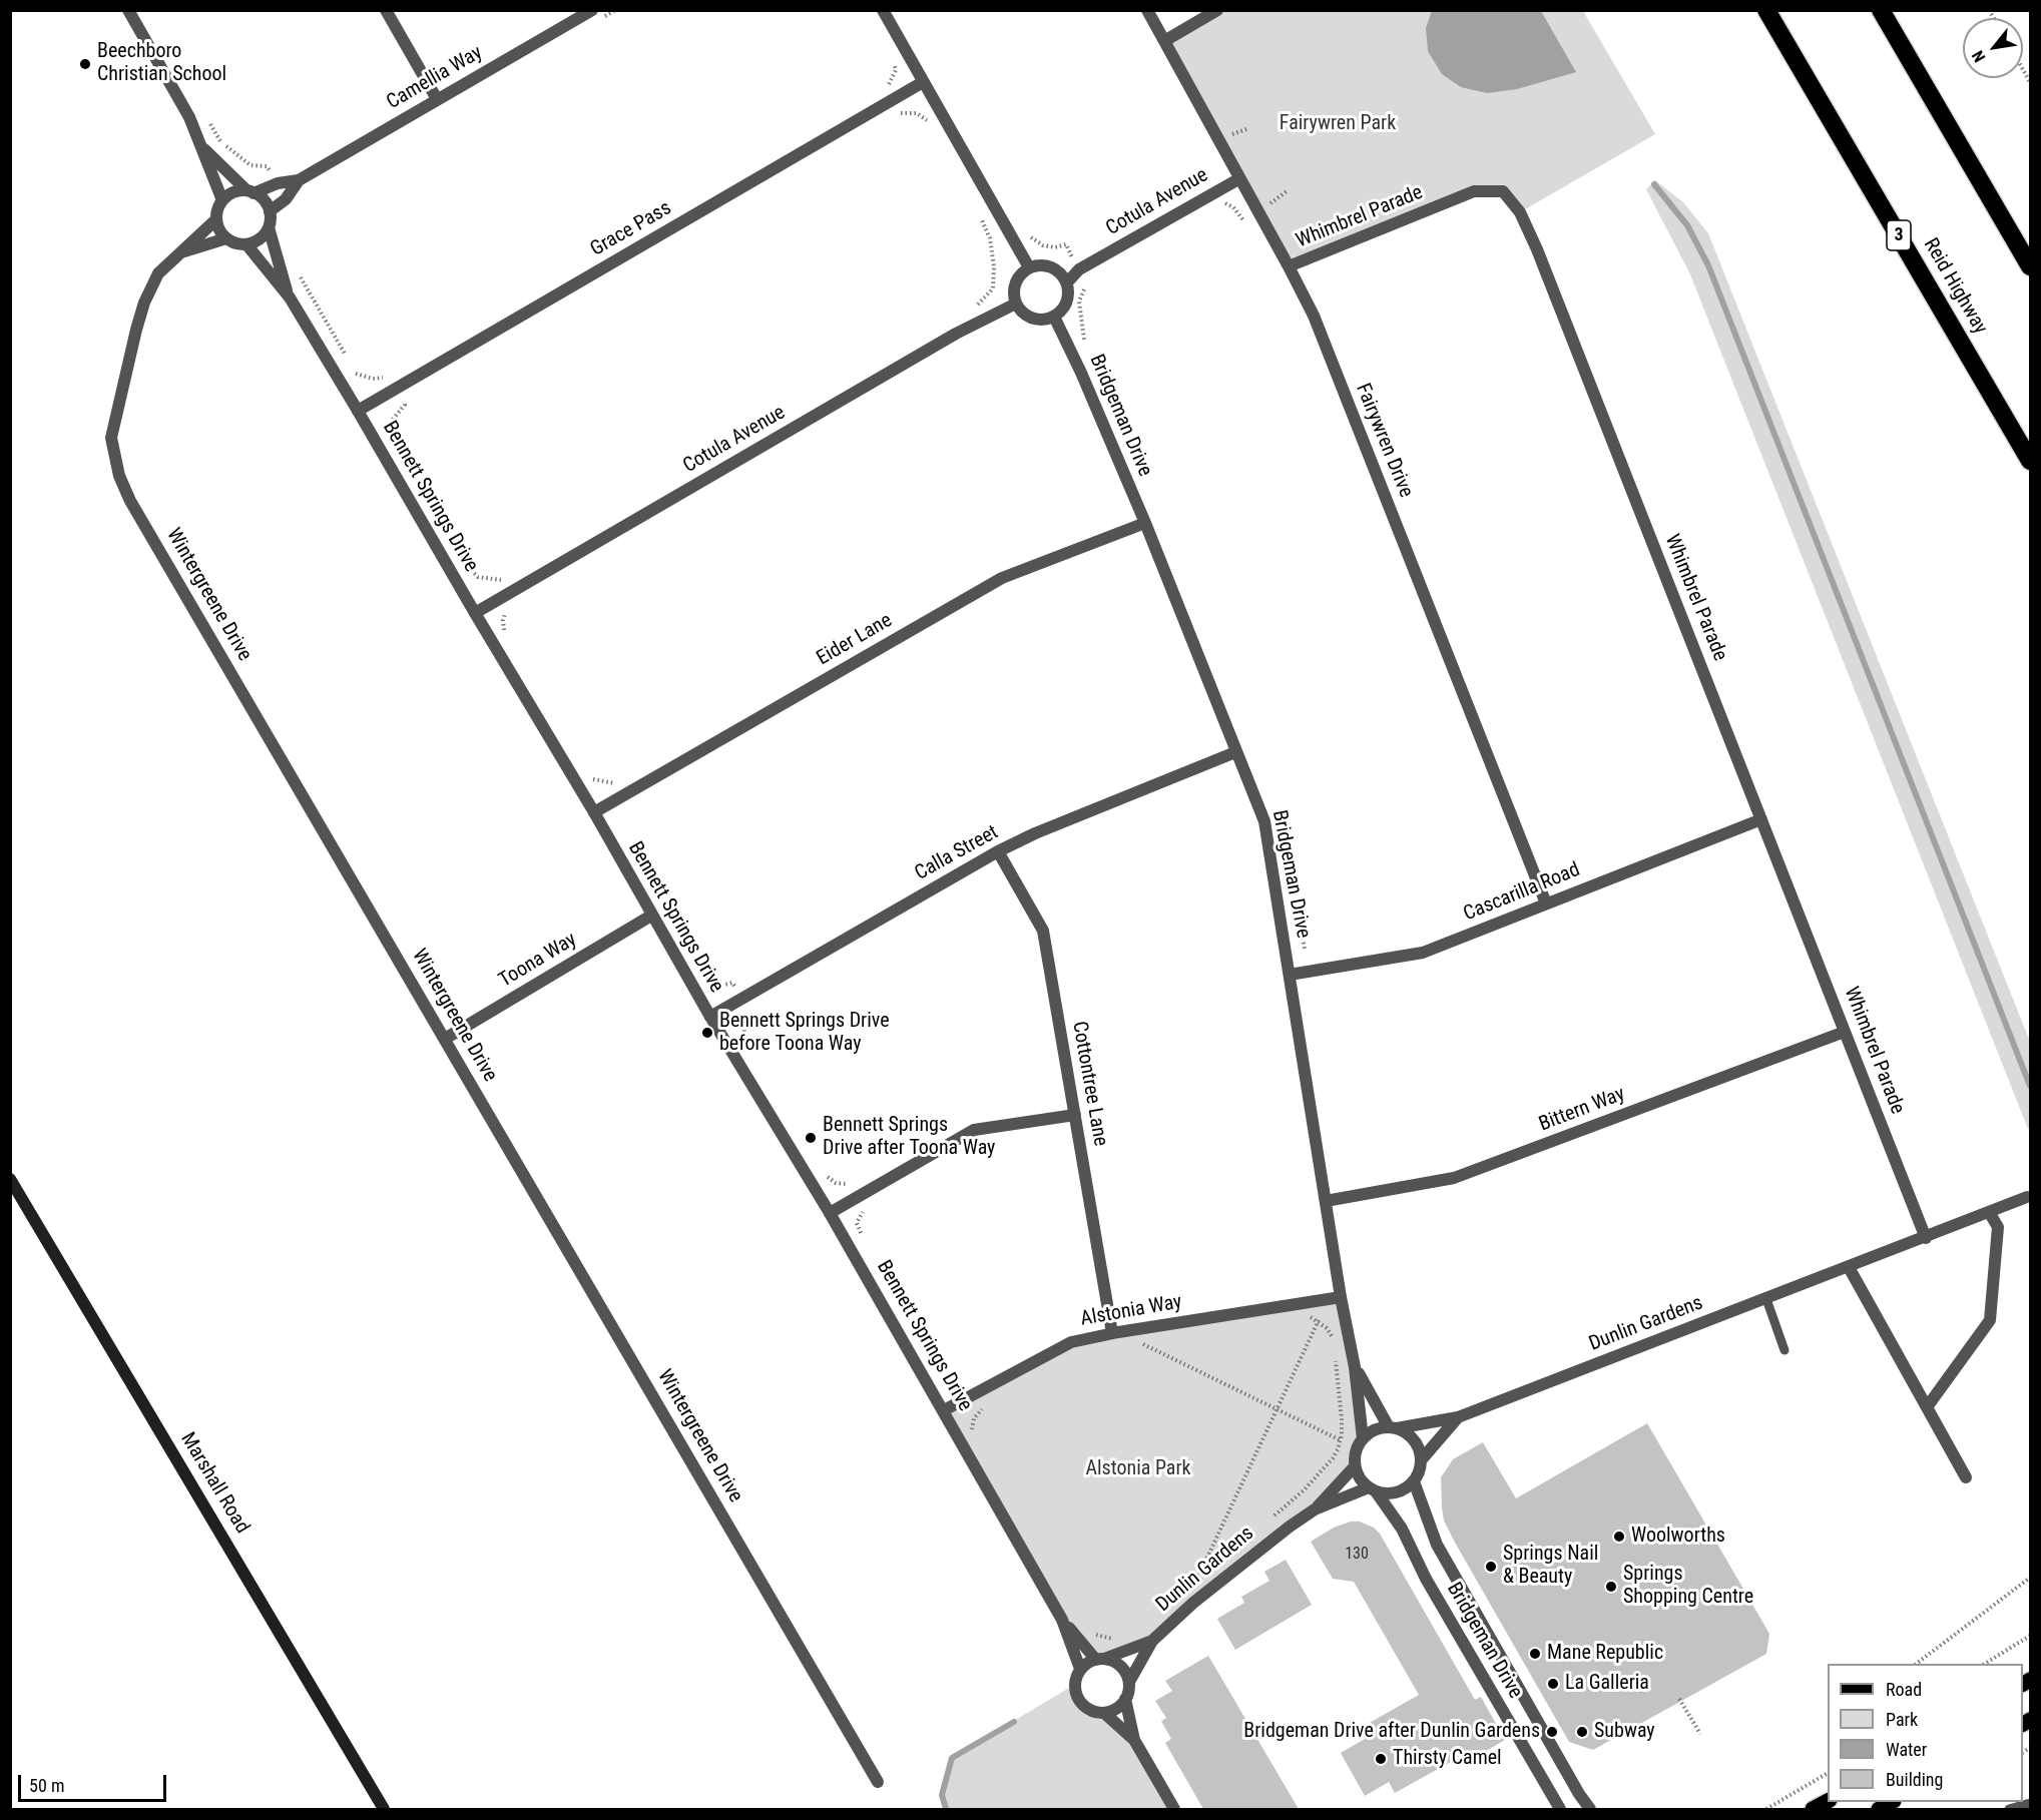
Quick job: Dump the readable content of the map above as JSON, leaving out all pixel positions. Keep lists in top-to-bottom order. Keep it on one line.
{"streets":{"highway":["3","Reid Highway"],"main road":["Marshall Road"],"street":["Camellia Way","Cotula Avenue","Whimbrel Parade","Grace Pass","Bridgeman Drive","Fairywren Drive","Bennett Springs Drive","Wintergreene Drive","Eider Lane","Calla Street","Cascarilla Road","Toona Way","Cottontree Lane","Bittern Way","Alstonia Way","Dunlin Gardens"]},"crossings":[["Camellia Way","Bennett Springs Drive"],["Camellia Way","Wintergreene Drive"],["Cotula Avenue","Bridgeman Drive"],["Cotula Avenue","Fairywren Drive"],["Cotula Avenue","Bennett Springs Drive"],["Whimbrel Parade","Fairywren Drive"],["Whimbrel Parade","Cascarilla Road"],["Whimbrel Parade","Bittern Way"],["Whimbrel Parade","Dunlin Gardens"],["Grace Pass","Bennett Springs Drive"],["Bridgeman Drive","Eider Lane"],["Bridgeman Drive","Calla Street"],["Bridgeman Drive","Cascarilla Road"],["Bridgeman Drive","Bittern Way"],["Bridgeman Drive","Alstonia Way"],["Bridgeman Drive","Dunlin Gardens"],["Fairywren Drive","Cascarilla Road"],["Bennett Springs Drive","Wintergreene Drive"],["Bennett Springs Drive","Eider Lane"],["Bennett Springs Drive","Calla Street"],["Bennett Springs Drive","Toona Way"],["Bennett Springs Drive","Alstonia Way"],["Bennett Springs Drive","Dunlin Gardens"],["Wintergreene Drive","Toona Way"],["Calla Street","Cottontree Lane"],["Cottontree Lane","Alstonia Way"]],"parks":["Fairywren Park","Alstonia Park"],"places":["Beechboro Christian School","Bennett Springs Drive before Toona Way","Bennett Springs Drive after Toona Way","Woolworths","Springs Nail & Beauty","Springs Shopping Centre","Mane Republic","La Galleria","Bridgeman Drive after Dunlin Gardens","Subway","Thirsty Camel"],"house_numbers":["130"],"legend":["Road","Park","Water","Building"],"scale_bar":"50 m","north":"bottom left"}
